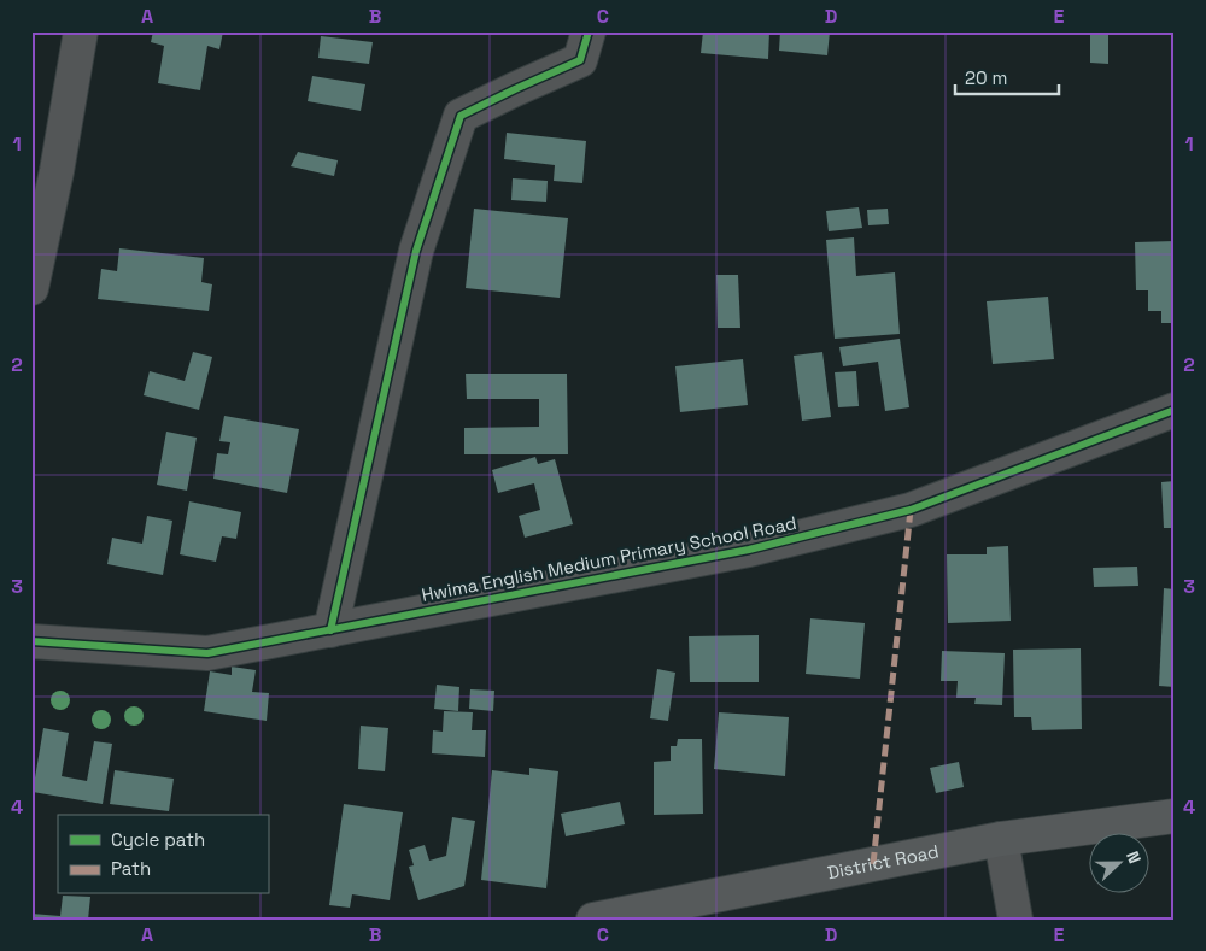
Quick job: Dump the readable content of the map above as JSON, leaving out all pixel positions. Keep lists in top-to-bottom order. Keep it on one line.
{"streets":{"street":["Hwima English Medium Primary School Road","District Road"]},"legend":["Cycle path","Path"],"scale_bar":"20 m","north":"right","grid":{"columns":["A","B","C","D","E"],"rows":["1","2","3","4"]}}
